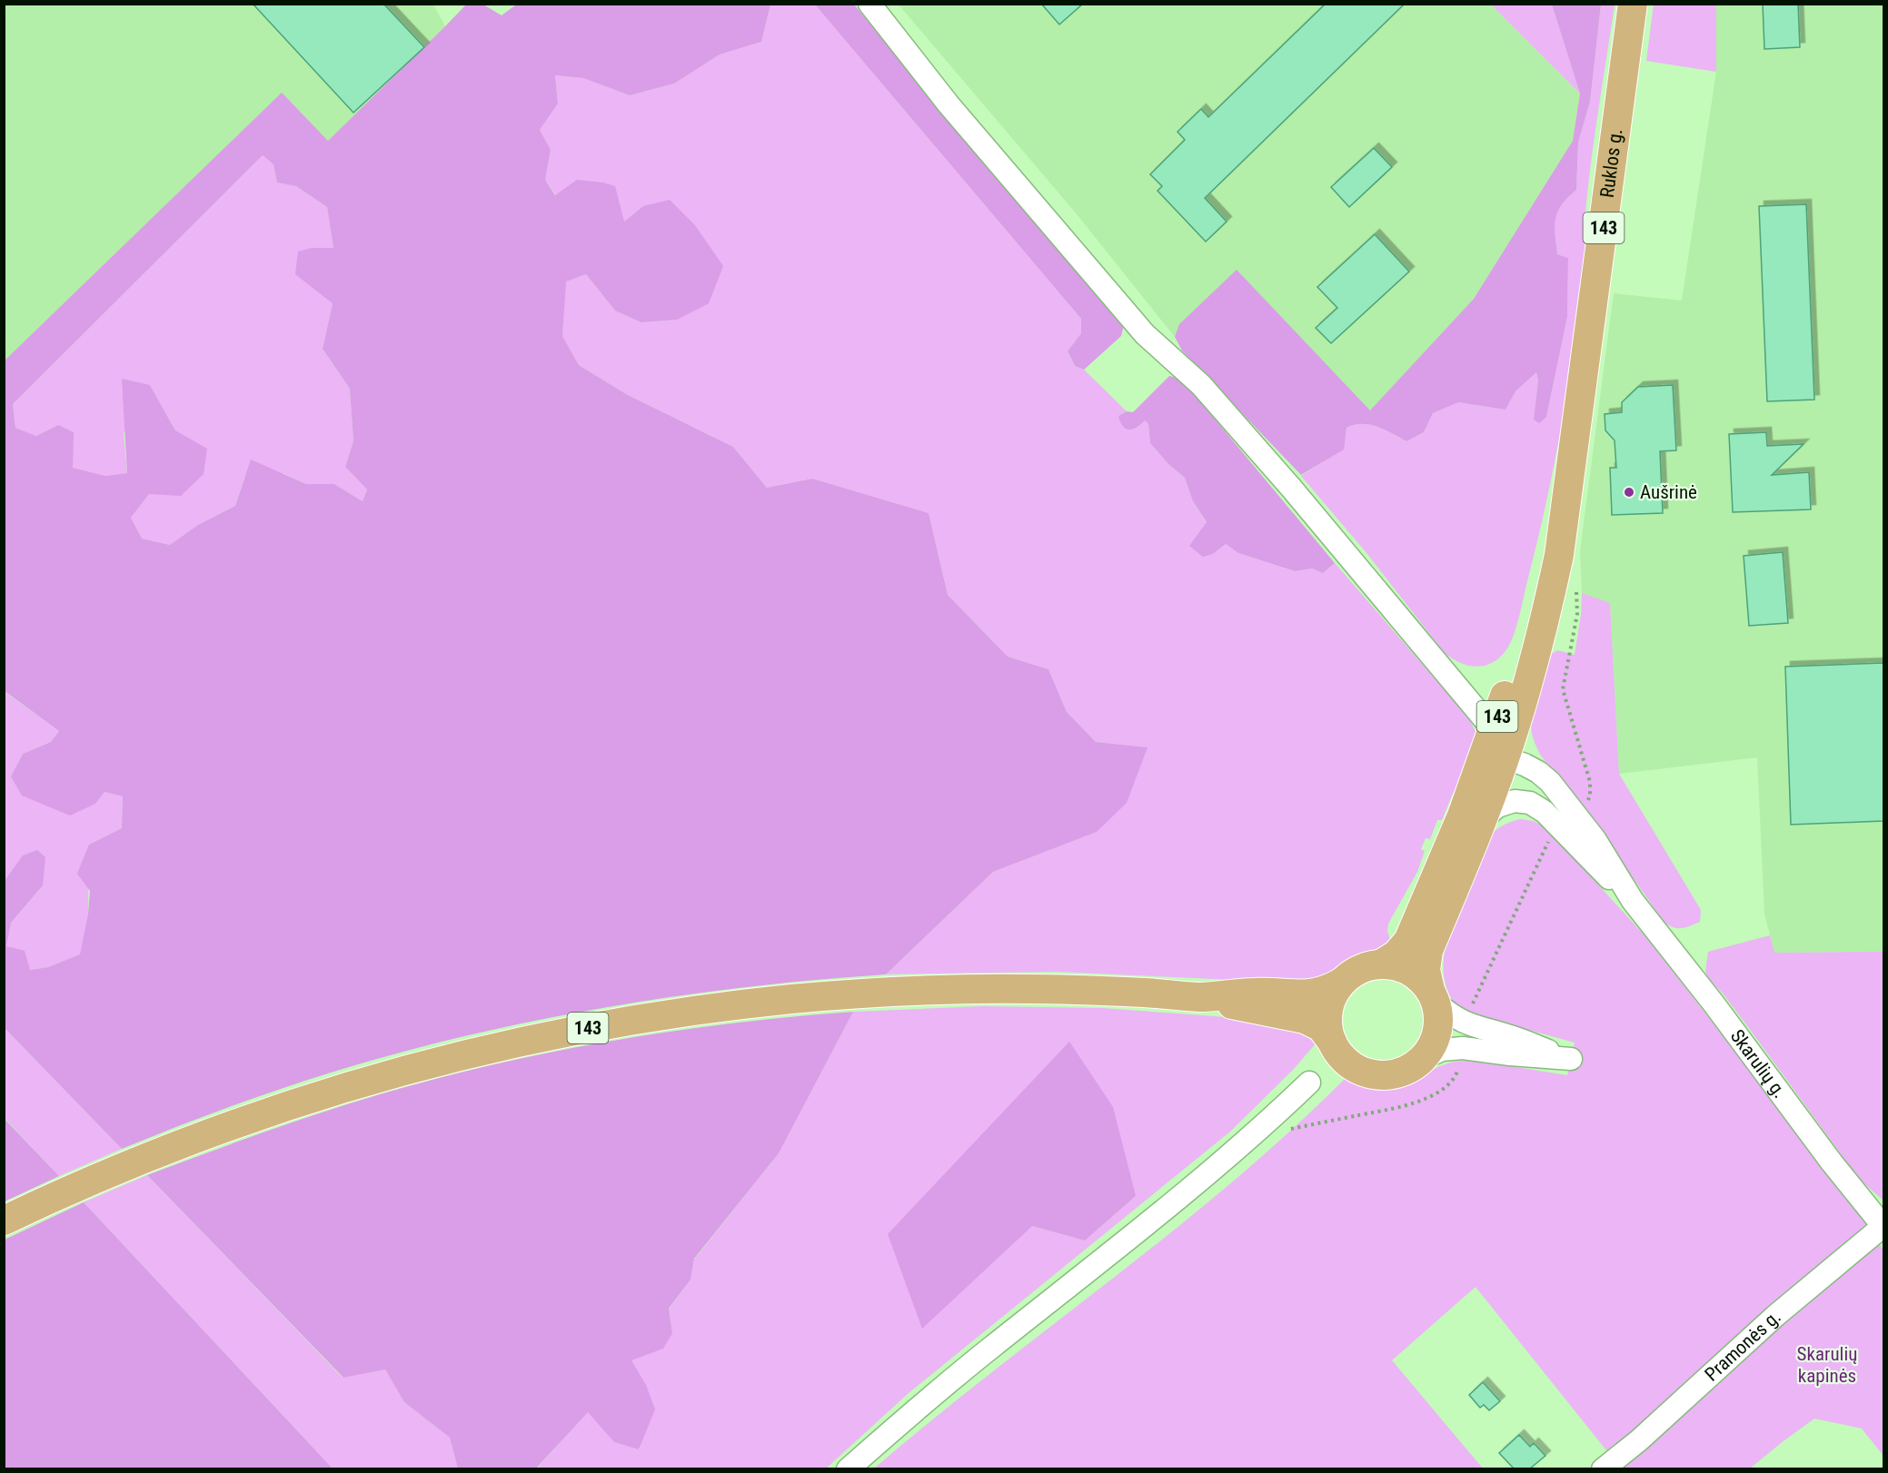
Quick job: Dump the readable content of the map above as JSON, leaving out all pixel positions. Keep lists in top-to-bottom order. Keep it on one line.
{"streets":{"main road":["Ruklos g.","143"],"street":["Skarulių g.","Pramonės g."]},"crossings":[["Ruklos g.","143"],["143","Skarulių g."],["Skarulių g.","Pramonės g."]],"parks":["Skarulių kapinės"],"places":["Aušrinė"]}
